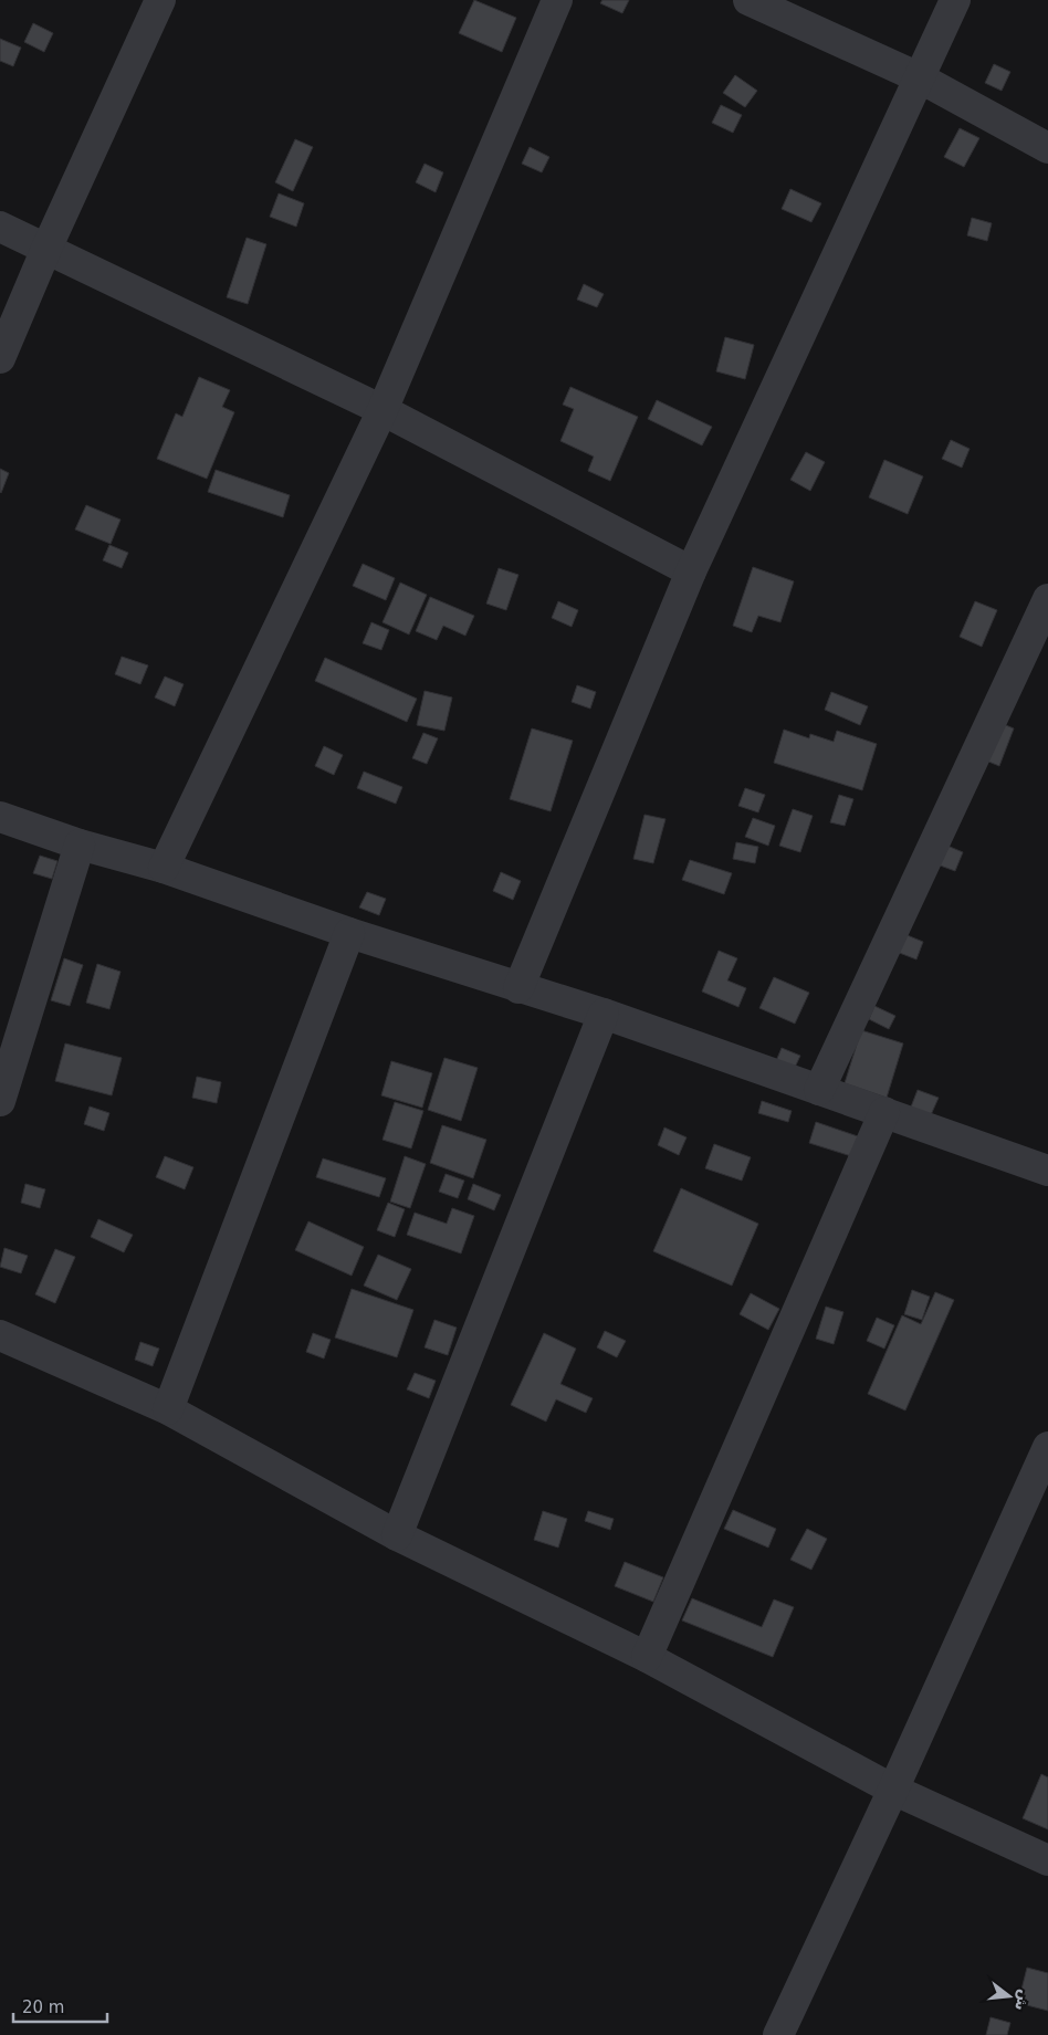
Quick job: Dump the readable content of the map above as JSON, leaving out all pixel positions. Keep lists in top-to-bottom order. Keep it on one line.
{"scale_bar":"20 m","north":"right"}
